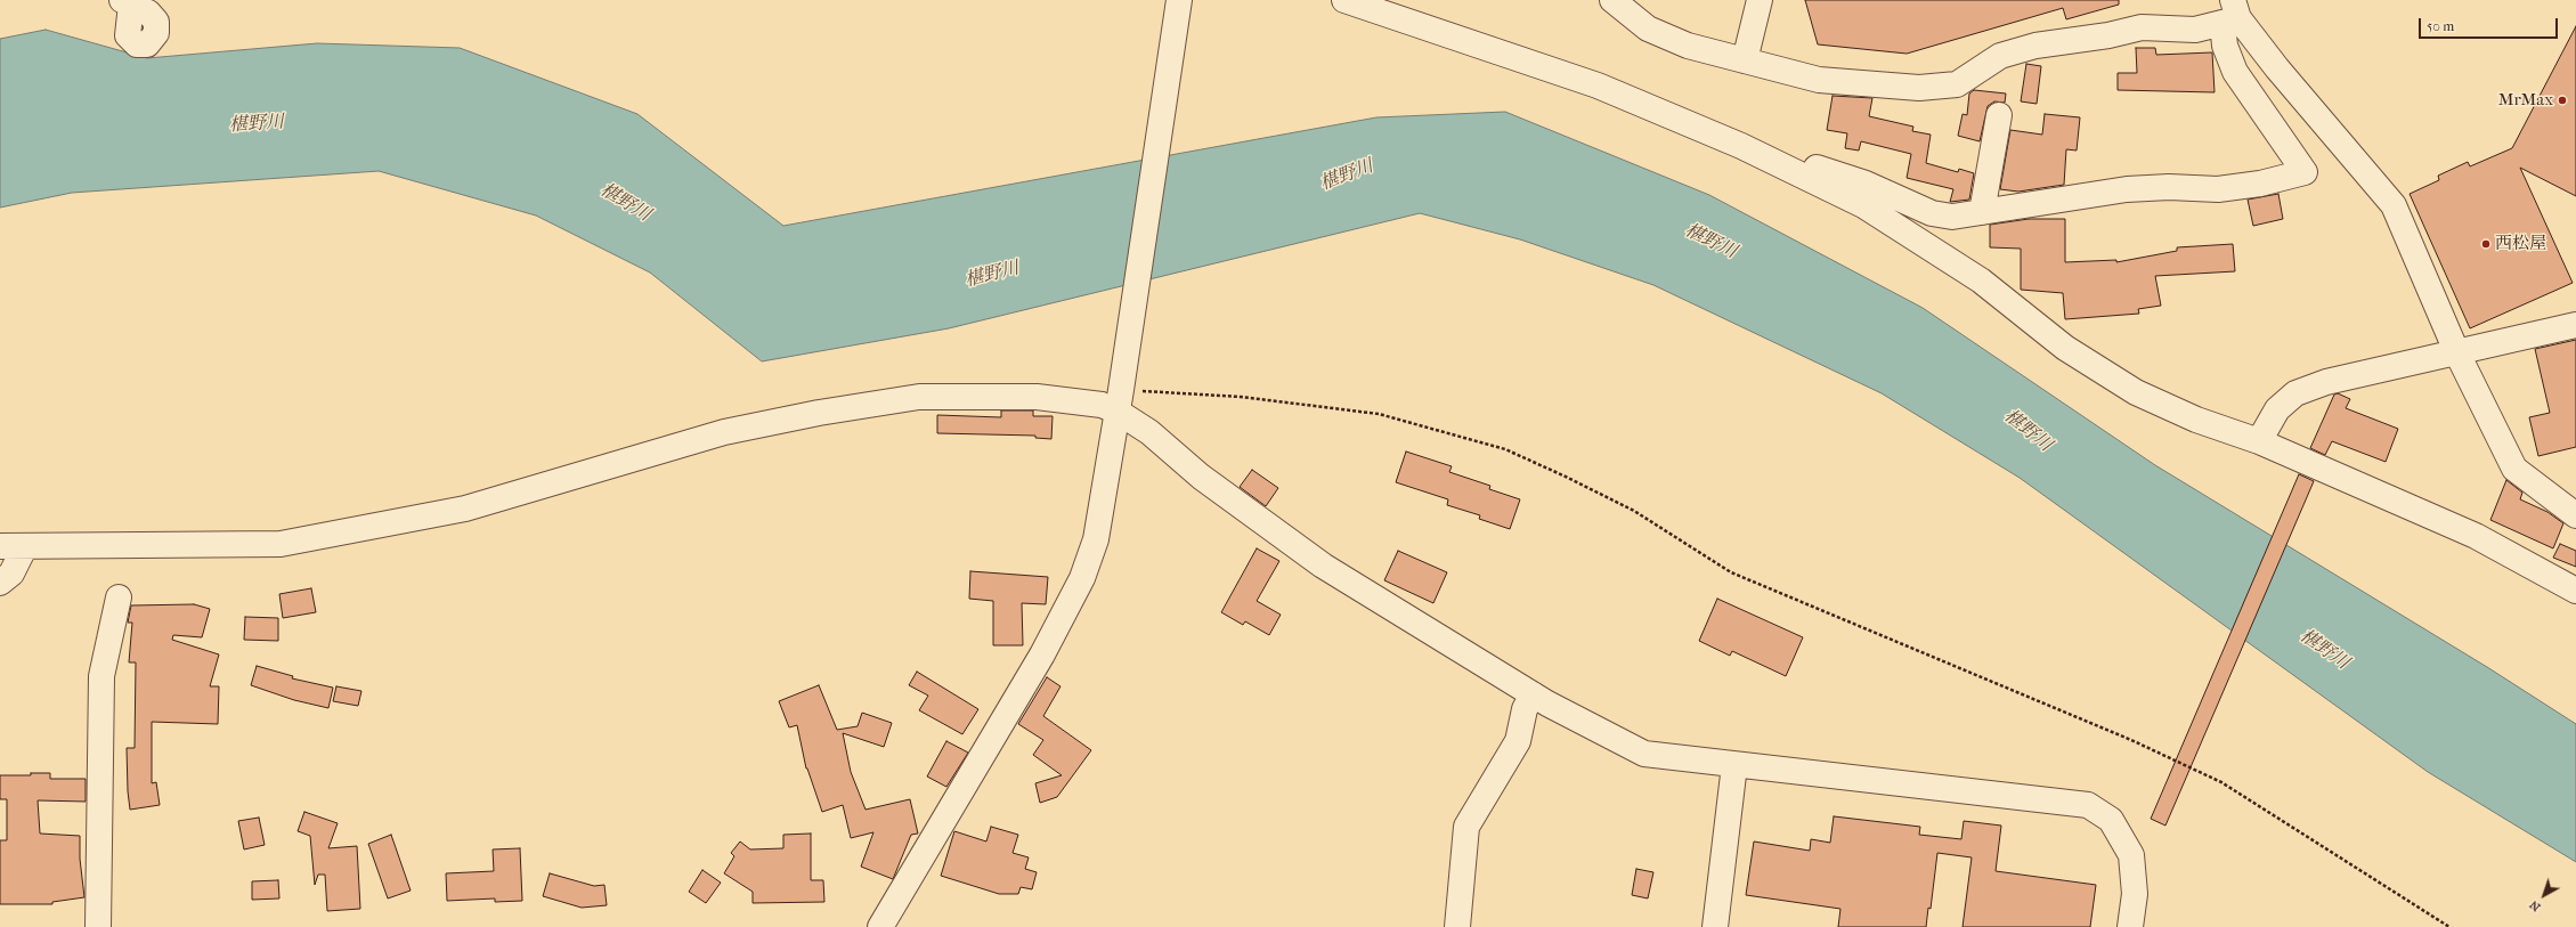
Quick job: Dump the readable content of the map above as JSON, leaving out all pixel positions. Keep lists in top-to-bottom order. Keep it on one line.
{"water":["椹野川"],"places":["MrMax","西松屋"],"scale_bar":"50 m","north":"bottom left"}
